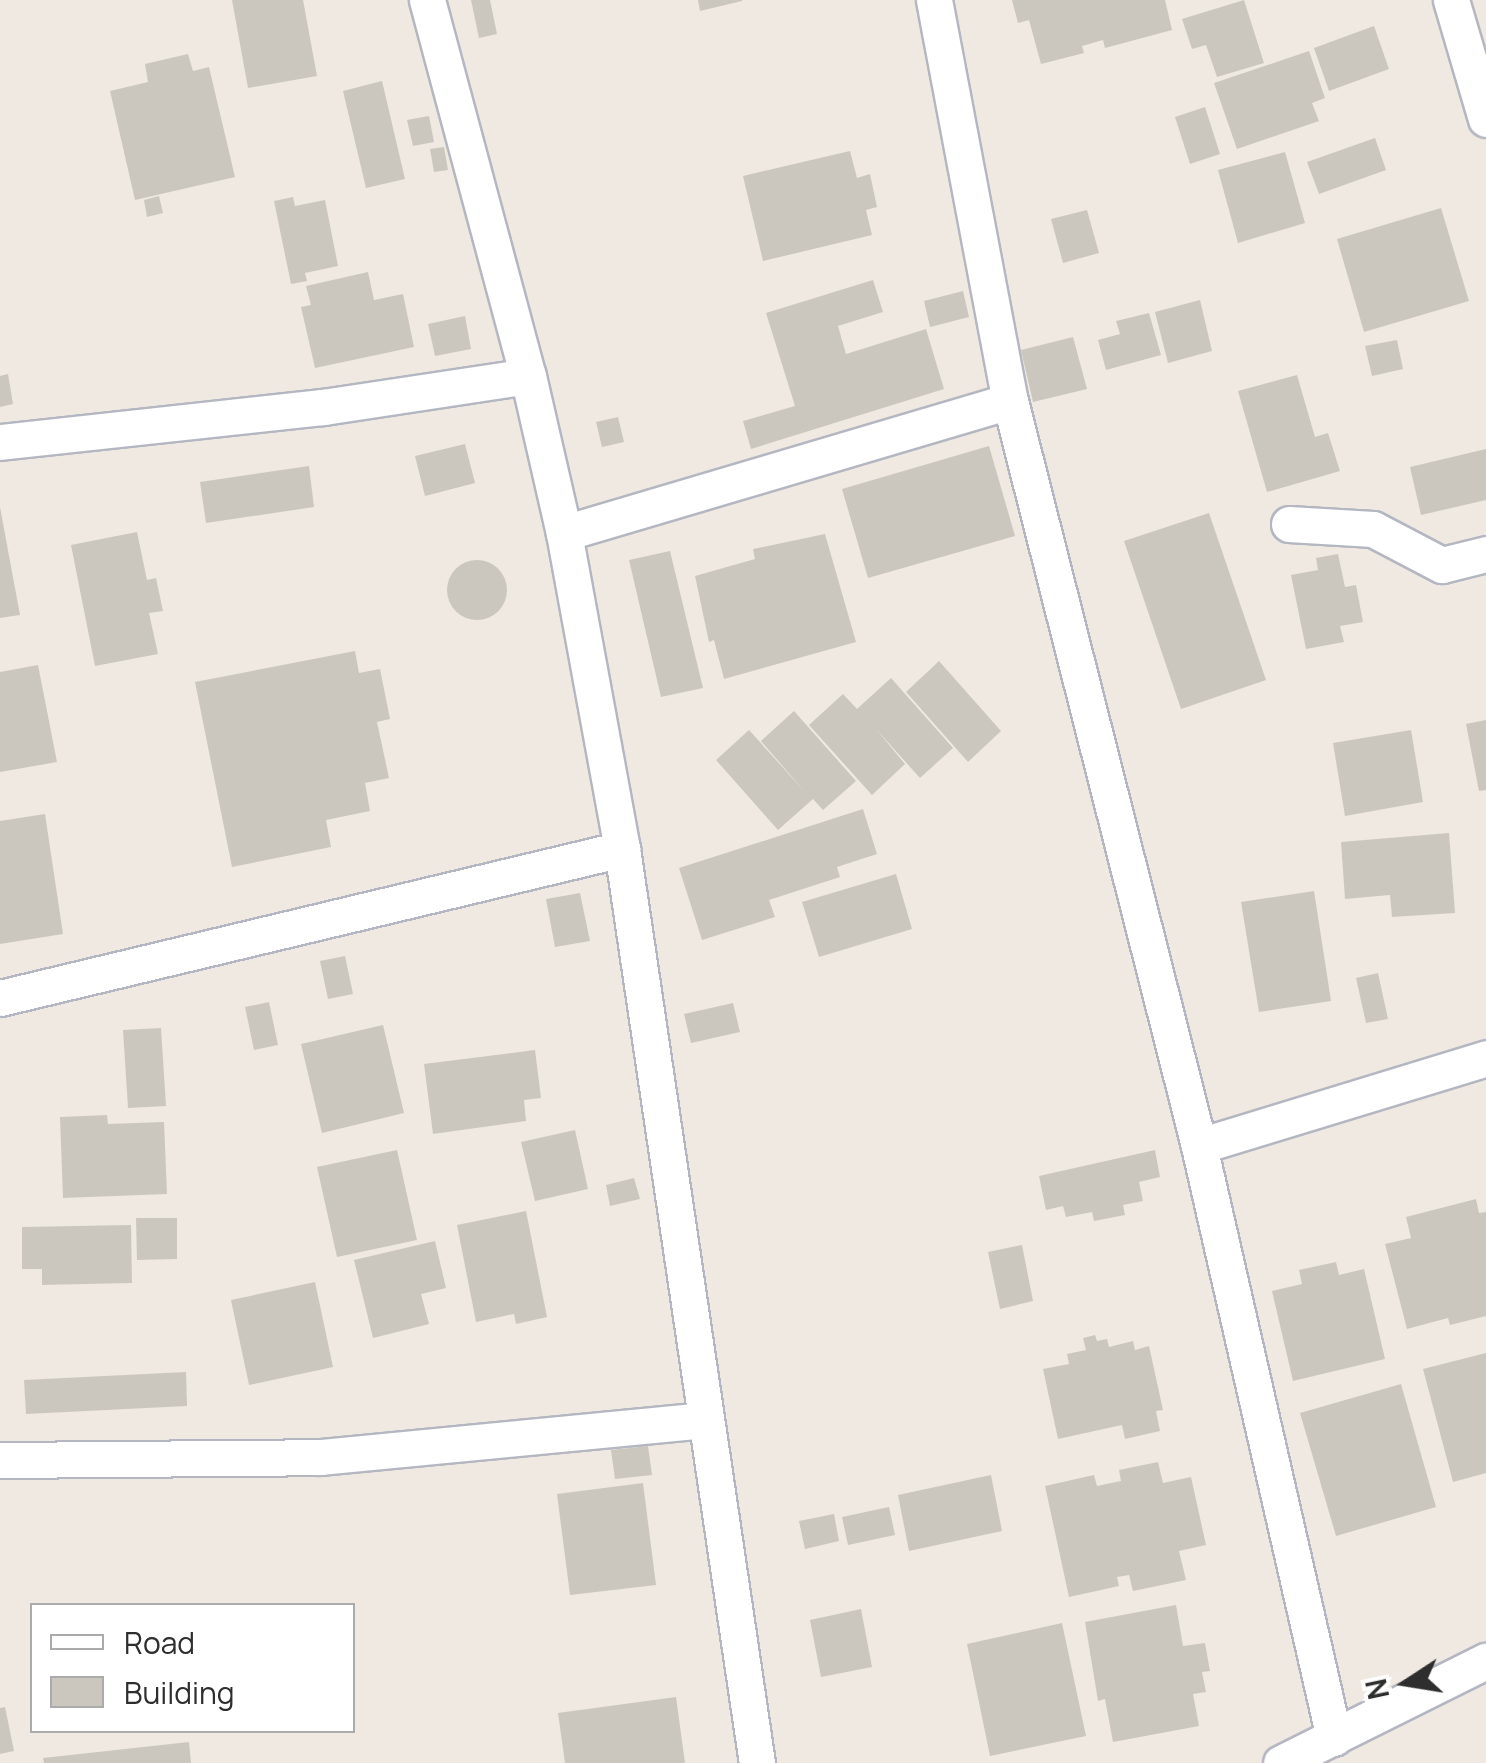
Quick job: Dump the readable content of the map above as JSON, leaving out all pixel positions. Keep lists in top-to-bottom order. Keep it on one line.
{"legend":["Road","Building"],"north":"left"}
